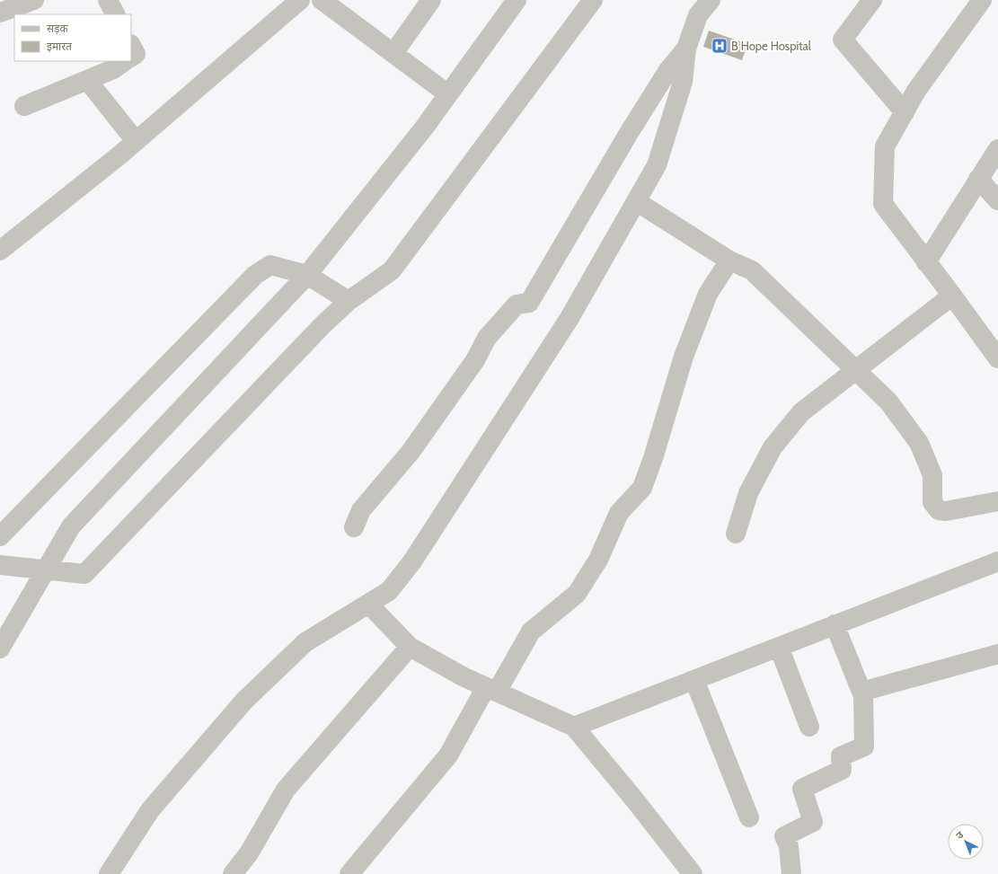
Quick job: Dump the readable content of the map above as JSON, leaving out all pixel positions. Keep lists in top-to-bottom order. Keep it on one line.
{"places":{"hospital":["B Hope Hospital"]},"legend":["सड़क","इमारत"],"north":"top left"}
